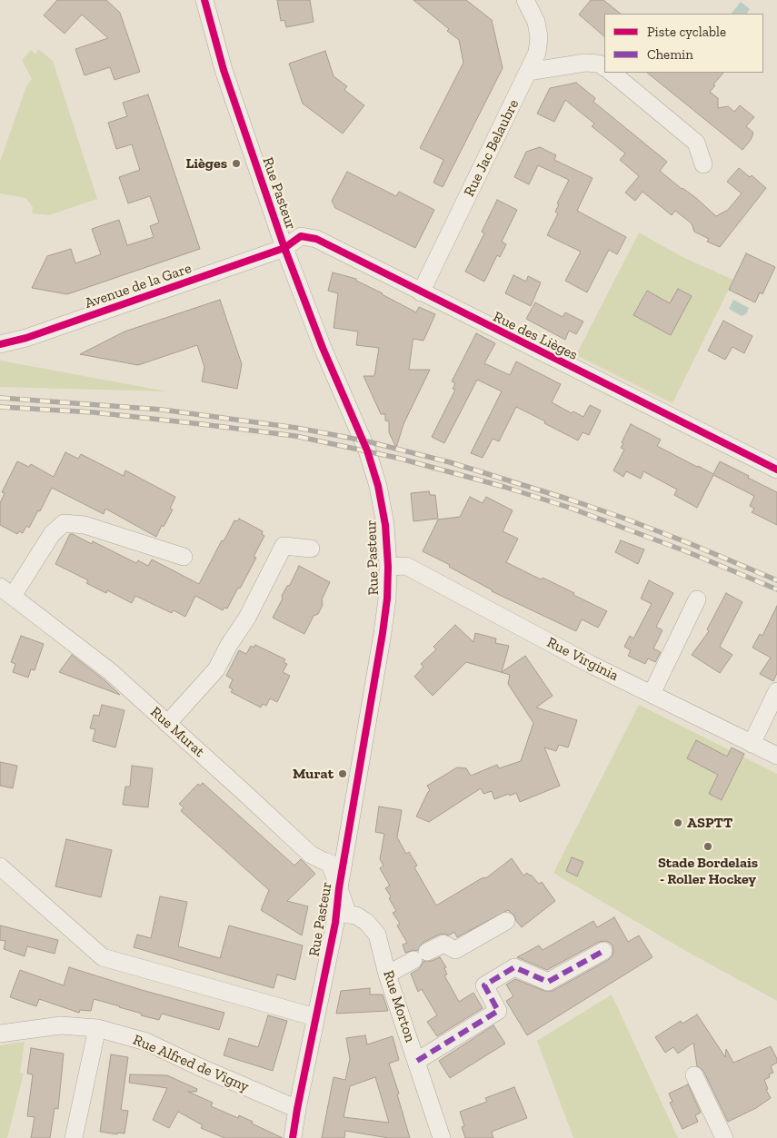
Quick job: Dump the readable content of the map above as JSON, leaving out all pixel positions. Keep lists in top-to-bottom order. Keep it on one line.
{"streets":{"street":["Rue Jac Belaubre","Rue Pasteur","Avenue de la Gare","Rue des Lièges","Rue Virginia","Rue Murat","Rue Morton","Rue Alfred de Vigny"]},"crossings":[["Rue Jac Belaubre","Rue des Lièges"],["Rue Pasteur","Avenue de la Gare"],["Rue Pasteur","Rue des Lièges"],["Rue Pasteur","Rue Virginia"],["Rue Pasteur","Rue Murat"],["Rue Pasteur","Rue Morton"],["Rue Pasteur","Rue Alfred de Vigny"],["Avenue de la Gare","Rue des Lièges"],["Rue Murat","Rue Morton"]],"places":["Lièges","Murat","ASPTT","Stade Bordelais - Roller Hockey"],"legend":["Piste cyclable","Chemin"]}
